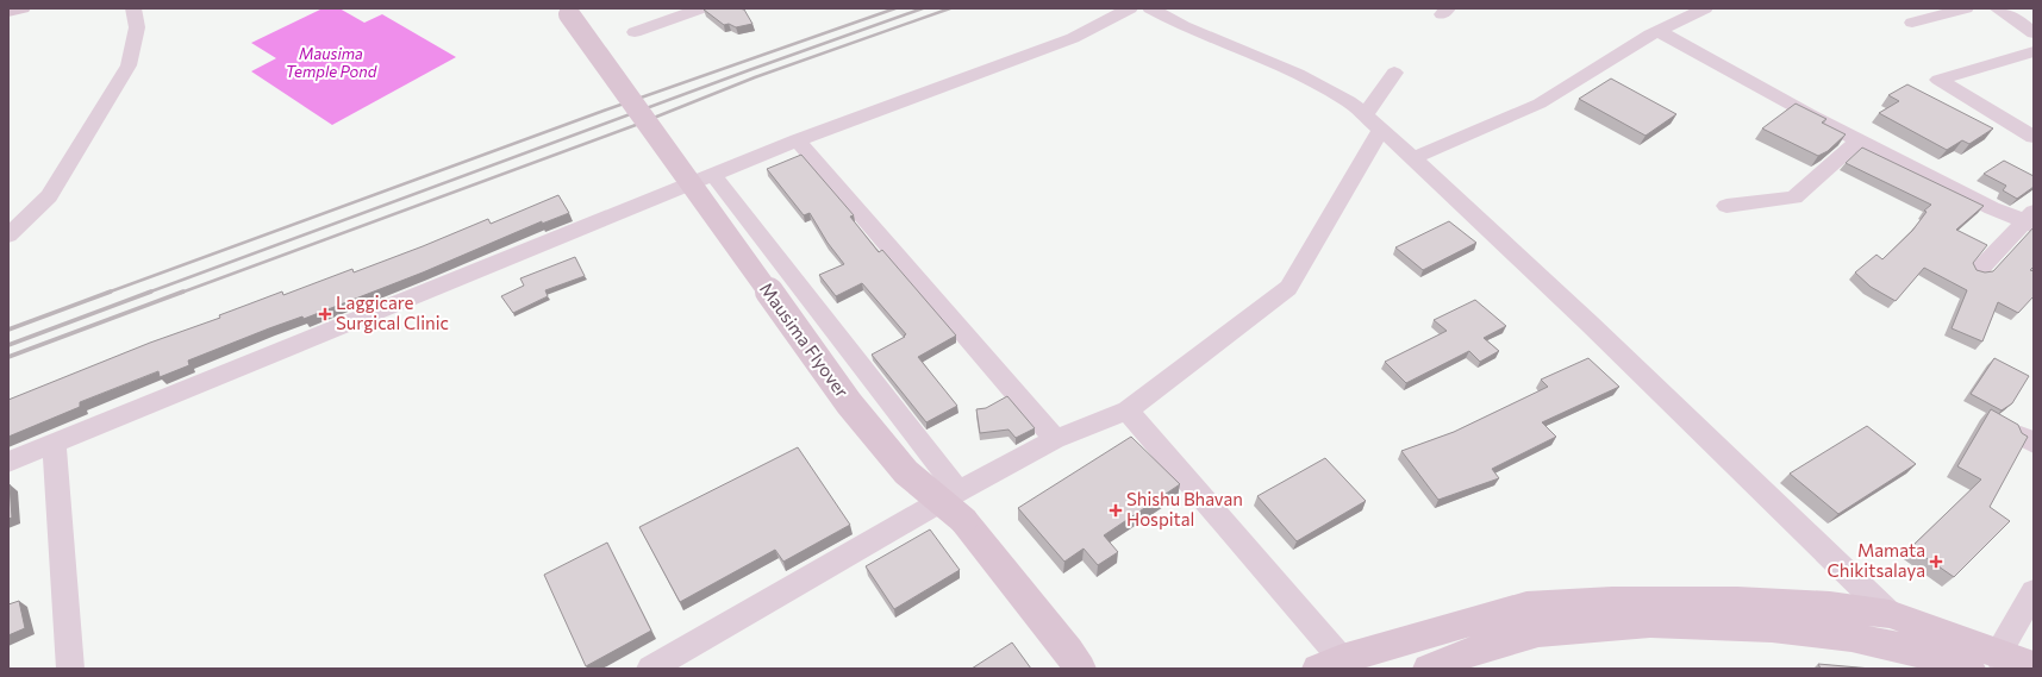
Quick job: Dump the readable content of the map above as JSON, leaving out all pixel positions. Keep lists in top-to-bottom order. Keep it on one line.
{"streets":{"main road":["Mausima Flyover"]},"water":["Mausima Temple Pond"],"places":{"health":["Laggicare Surgical Clinic","Shishu Bhavan Hospital","Mamata Chikitsalaya"]}}
